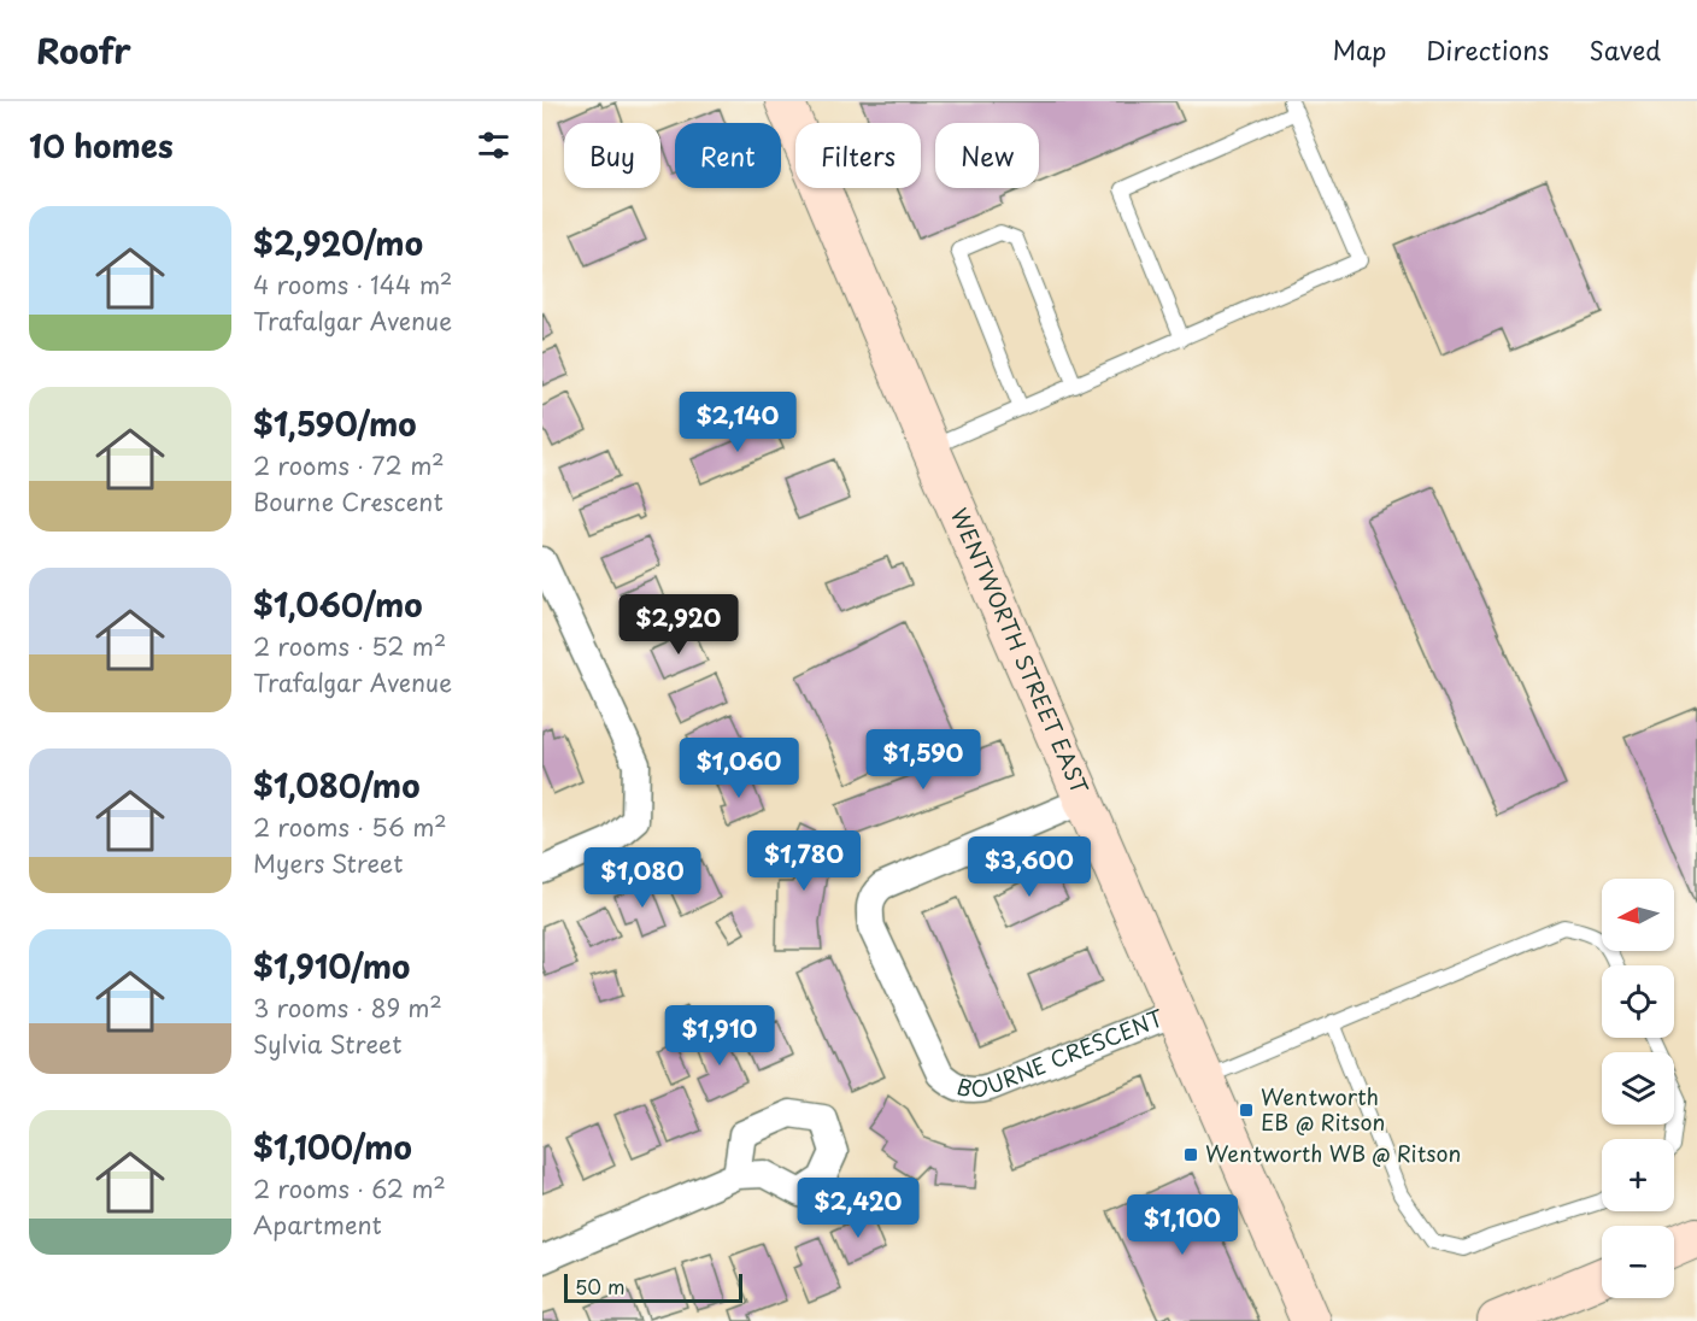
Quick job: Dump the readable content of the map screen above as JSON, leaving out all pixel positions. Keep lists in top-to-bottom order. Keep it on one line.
{"streets":{"main road":["WENTWORTH STREET EAST"],"street":["BOURNE CRESCENT"]},"crossings":[["WENTWORTH STREET EAST","BOURNE CRESCENT"]],"places":{"transit":["Wentworth EB @ Ritson","Wentworth WB @ Ritson"]},"scale_bar":"50 m","north":"left","page":{"header":"Roofr","nav":["Map","Directions","Saved"],"heading":"10 homes","chip":["Buy","Rent","Filters","New"],"list":[{"name":"$2,920/mo","note":"4 rooms · 144 m² · Trafalgar Avenue"},{"name":"$1,590/mo","note":"2 rooms · 72 m² · Bourne Crescent"},{"name":"$1,060/mo","note":"2 rooms · 52 m² · Trafalgar Avenue"},{"name":"$1,080/mo","note":"2 rooms · 56 m² · Myers Street"},{"name":"$1,910/mo","note":"3 rooms · 89 m² · Sylvia Street"},{"name":"$1,100/mo","note":"2 rooms · 62 m² · Apartment"}],"price":["$2,140","$2,920","$1,590","$1,060","$1,780","$3,600","$1,080","$1,910","$2,420","$1,100"],"map_buttons":["+","−"],"scale":"50 m"}}
